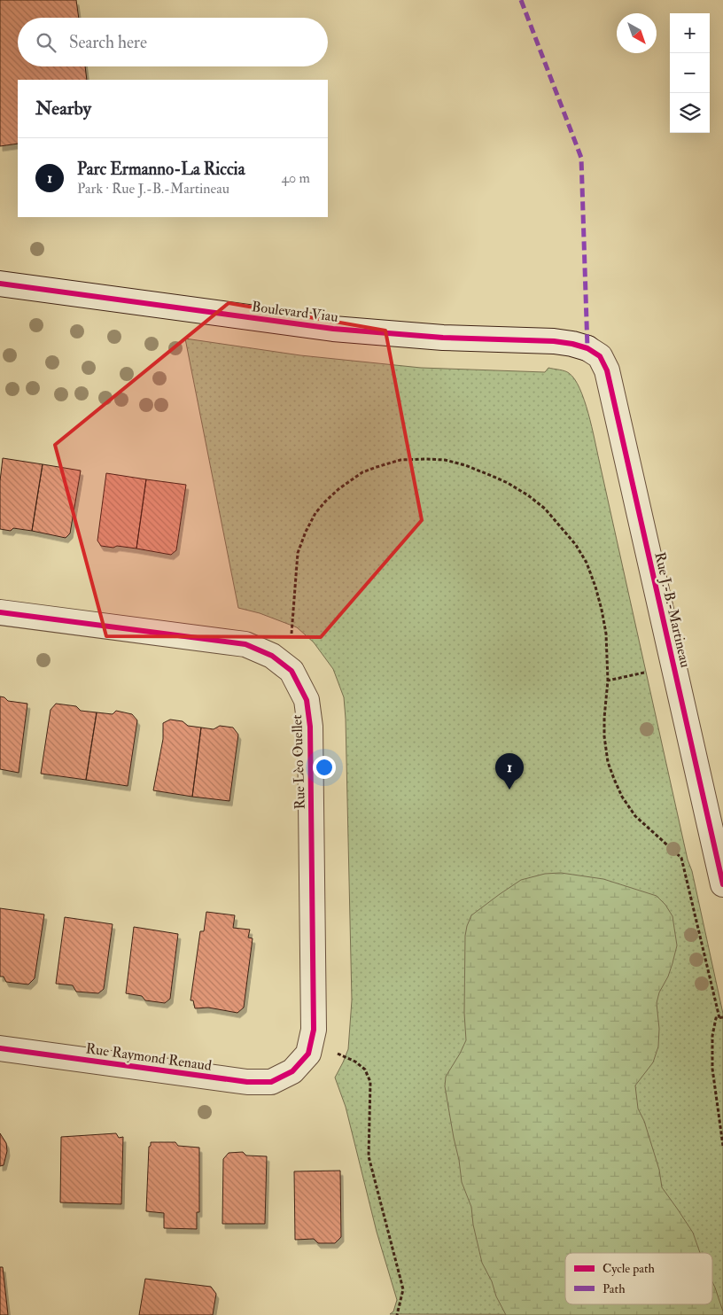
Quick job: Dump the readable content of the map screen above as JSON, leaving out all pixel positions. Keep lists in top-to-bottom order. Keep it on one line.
{"streets":{"street":["Boulevard Viau","Rue J.-B.-Martineau","Rue Lèo Ouellet","Rue Raymond Renaud"]},"crossings":[["Boulevard Viau","Rue J.-B.-Martineau"],["Rue Lèo Ouellet","Rue Raymond Renaud"]],"legend":["Cycle path","Path"],"north":"bottom right","page":{"map_buttons":["+","−"],"search":"Search here","heading":"Nearby","list":[{"mark":"1","name":"Parc Ermanno-La Riccia","note":"Park · Rue J.-B.-Martineau","value":"40 m"}],"pins":"1"}}
